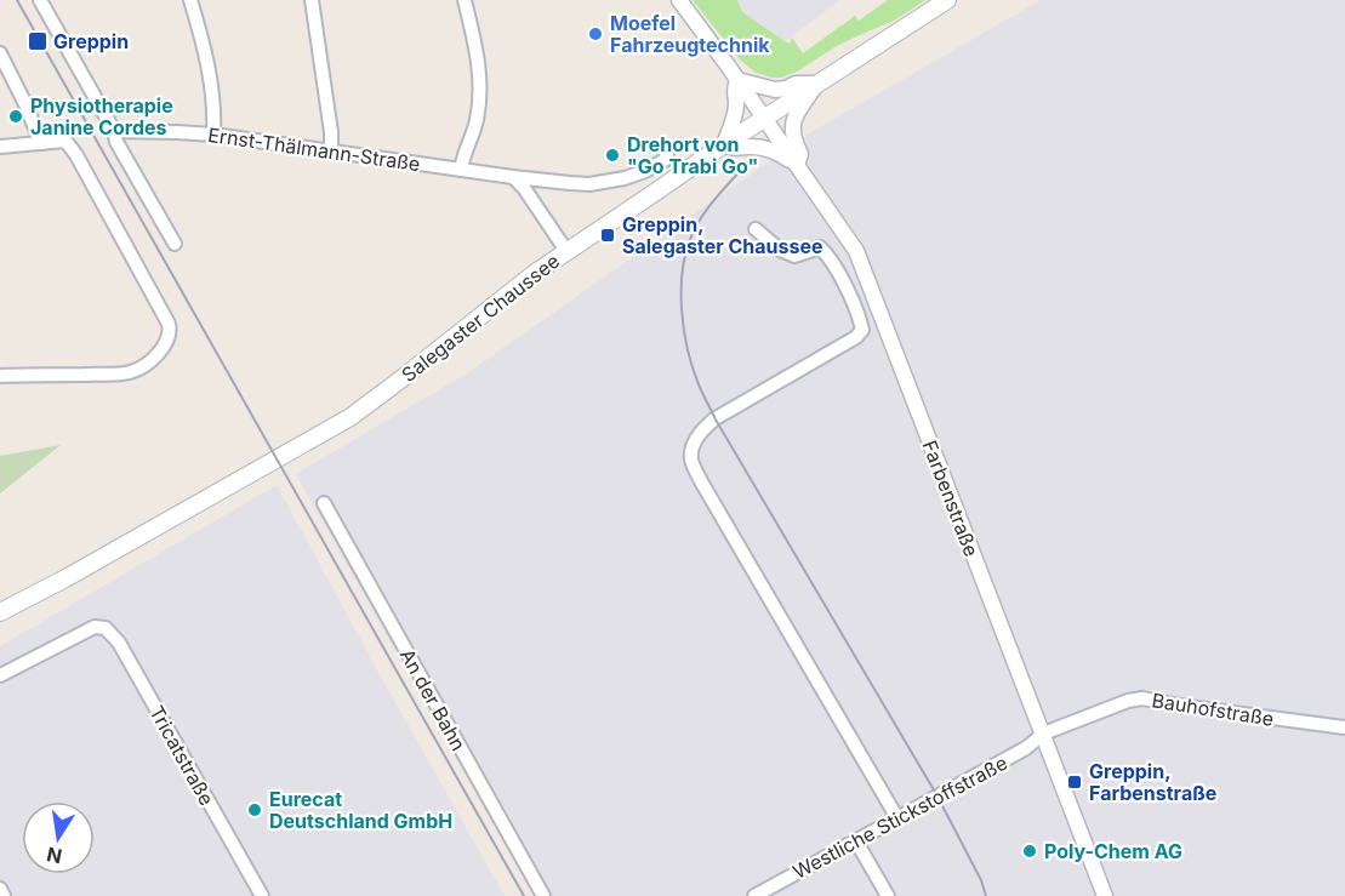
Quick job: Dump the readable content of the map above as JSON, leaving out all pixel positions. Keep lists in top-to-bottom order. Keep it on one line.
{"streets":{"main road":["Salegaster Chaussee"],"street":["Ernst-Thälmann-Straße","Farbenstraße","An der Bahn","Bauhofstraße","Tricatstraße","Westliche Stickstoffstraße"]},"crossings":[["Salegaster Chaussee","Farbenstraße"],["Farbenstraße","Bauhofstraße"],["Farbenstraße","Westliche Stickstoffstraße"],["Bauhofstraße","Westliche Stickstoffstraße"]],"places":{"other":["Moefel Fahrzeugtechnik","Physiotherapie Janine Cordes","Drehort von \"Go Trabi Go\"","Eurecat Deutschland GmbH","Poly-Chem AG"],"transit":["Greppin","Greppin, Salegaster Chaussee","Greppin, Farbenstraße"]},"north":"bottom"}
